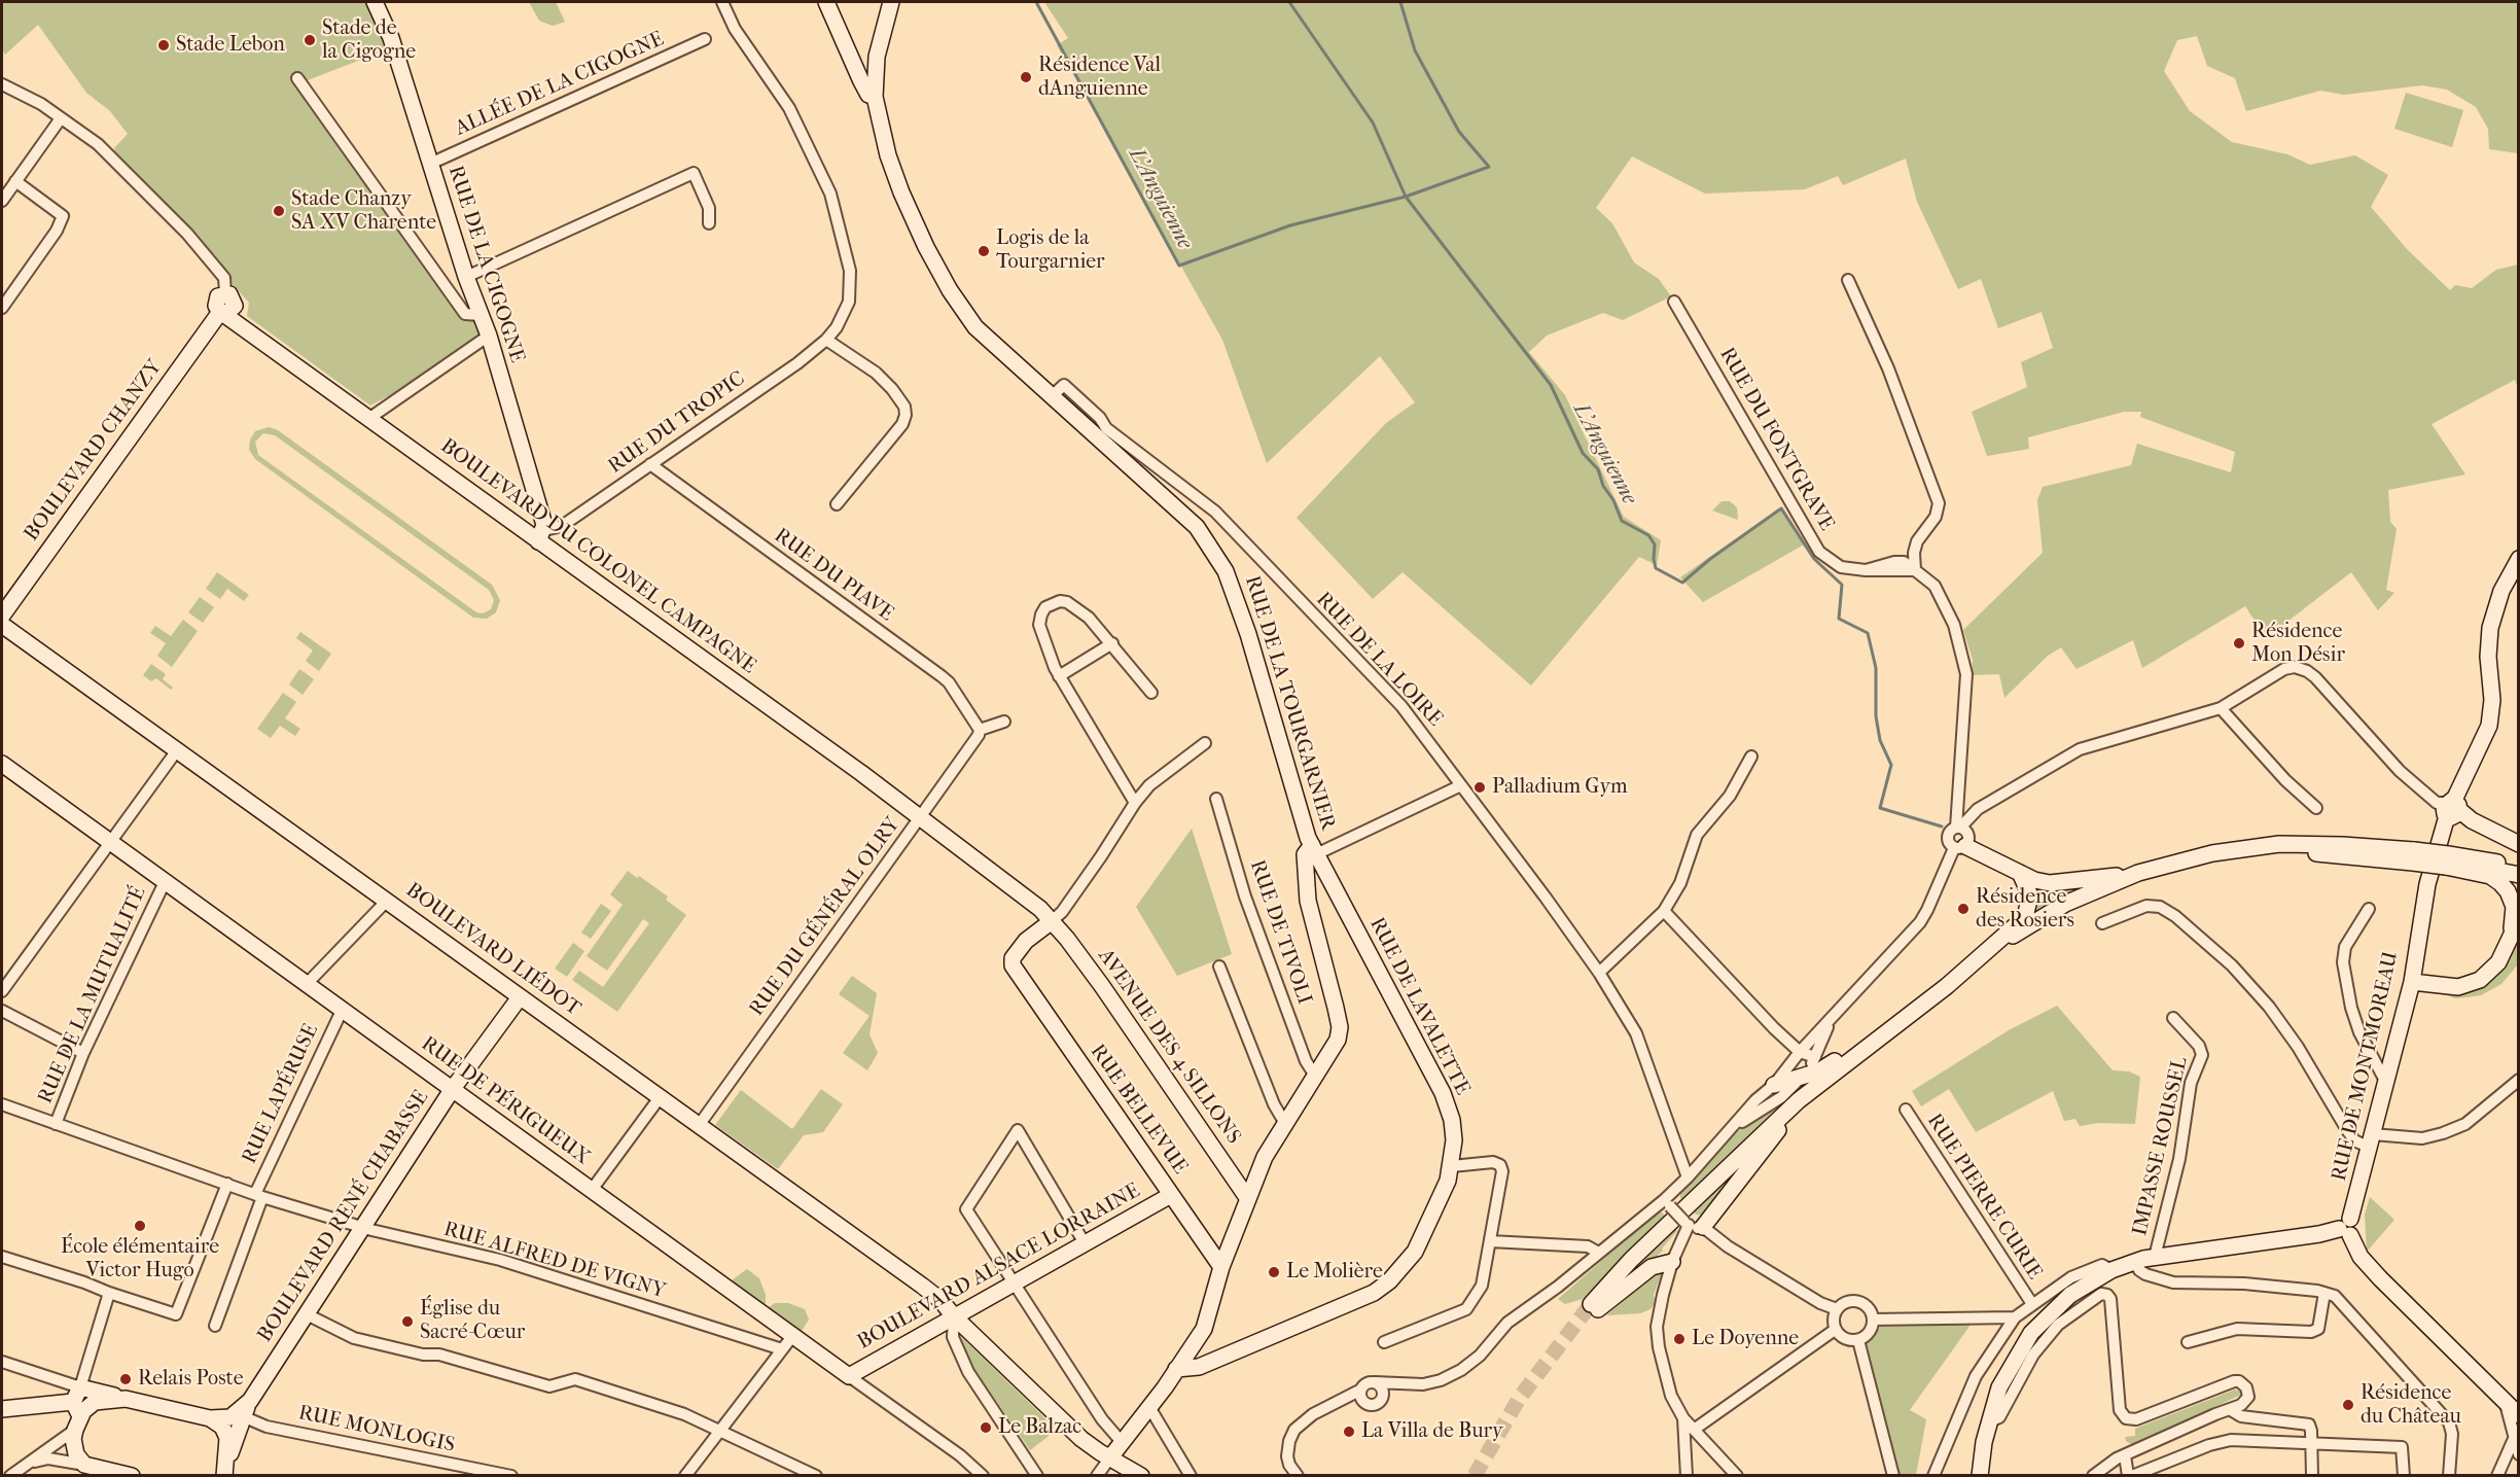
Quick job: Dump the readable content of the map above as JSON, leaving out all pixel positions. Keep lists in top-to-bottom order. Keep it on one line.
{"streets":{"main road":["RUE DE LA CIGOGNE","BOULEVARD CHANZY","BOULEVARD DU COLONEL CAMPAGNE","RUE DE LA TOURGARNIER","BOULEVARD LIÉDOT","RUE DE LAVALETTE","AVENUE DES 4 SILLONS","RUE DE MONTMOREAU","RUE DE PÉRIGUEUX","RUE BELLEVUE","BOULEVARD RENÉ CHABASSE","BOULEVARD ALSACE LORRAINE"],"street":["ALLÉE DE LA CIGOGNE","RUE DU TROPIC","RUE DU FONTGRAVE","RUE DU PIAVE","RUE DE LA LOIRE","RUE DU GÉNÉRAL OLRY","RUE DE TIVOLI","RUE DE LA MUTUALITÉ","RUE LAPÉRUSE","IMPASSE ROUSSEL","RUE PIERRE CURIE","RUE ALFRED DE VIGNY","RUE MONLOGIS"]},"crossings":[["ALLÉE DE LA CIGOGNE","RUE DE LA CIGOGNE"],["RUE DE LA CIGOGNE","RUE DU TROPIC"],["RUE DE LA CIGOGNE","BOULEVARD DU COLONEL CAMPAGNE"],["RUE DU TROPIC","BOULEVARD DU COLONEL CAMPAGNE"],["RUE DU TROPIC","RUE DU PIAVE"],["BOULEVARD CHANZY","BOULEVARD DU COLONEL CAMPAGNE"],["BOULEVARD DU COLONEL CAMPAGNE","RUE DU GÉNÉRAL OLRY"],["BOULEVARD DU COLONEL CAMPAGNE","AVENUE DES 4 SILLONS"],["RUE DU PIAVE","RUE DU GÉNÉRAL OLRY"],["RUE DE LA LOIRE","RUE DE LA TOURGARNIER"],["RUE DE LA TOURGARNIER","RUE DE TIVOLI"],["RUE DE LA TOURGARNIER","BOULEVARD LIÉDOT"],["RUE DE LA TOURGARNIER","RUE DE LAVALETTE"],["RUE DE LA TOURGARNIER","AVENUE DES 4 SILLONS"],["RUE DE LA TOURGARNIER","RUE BELLEVUE"],["RUE DU GÉNÉRAL OLRY","BOULEVARD LIÉDOT"],["BOULEVARD LIÉDOT","BOULEVARD RENÉ CHABASSE"],["BOULEVARD LIÉDOT","BOULEVARD ALSACE LORRAINE"],["RUE DE LA MUTUALITÉ","RUE DE PÉRIGUEUX"],["RUE DE LA MUTUALITÉ","RUE ALFRED DE VIGNY"],["RUE LAPÉRUSE","RUE DE PÉRIGUEUX"],["RUE LAPÉRUSE","RUE ALFRED DE VIGNY"],["RUE DE PÉRIGUEUX","BOULEVARD RENÉ CHABASSE"],["RUE DE PÉRIGUEUX","BOULEVARD ALSACE LORRAINE"],["RUE BELLEVUE","BOULEVARD ALSACE LORRAINE"],["BOULEVARD RENÉ CHABASSE","RUE ALFRED DE VIGNY"],["BOULEVARD RENÉ CHABASSE","RUE MONLOGIS"]],"water":["L'Anguienne"],"places":["Stade de la Cigogne","Stade Lebon","Résidence Val dAnguienne","Stade Chanzy SA XV Charente","Logis de la Tourgarnier","Résidence Mon Désir","Palladium Gym","Résidence des Rosiers","École élémentaire Victor Hugo","Le Molière","Église du Sacré-Cœur","Le Doyenne","Relais Poste","Résidence du Château","Le Balzac","La Villa de Bury"]}
